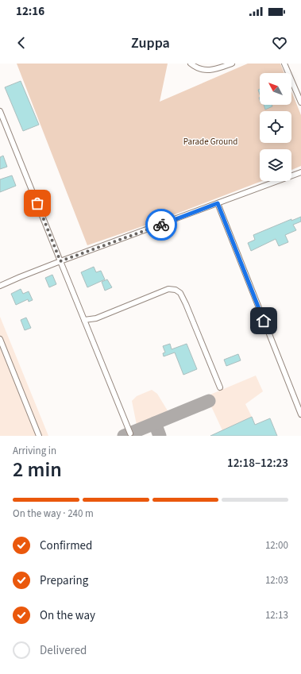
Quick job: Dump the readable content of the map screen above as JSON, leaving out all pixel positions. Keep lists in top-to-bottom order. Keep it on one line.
{"parks":["Parade Ground"],"north":"top left","page":{"status":"12:16","header":"Zuppa","heading":["2 min","Arriving in","12:18–12:23"],"bar":"On the way · 240 m","list":[["Confirmed","12:00"],["Preparing","12:03"],["On the way","12:13"],"Delivered"]}}
